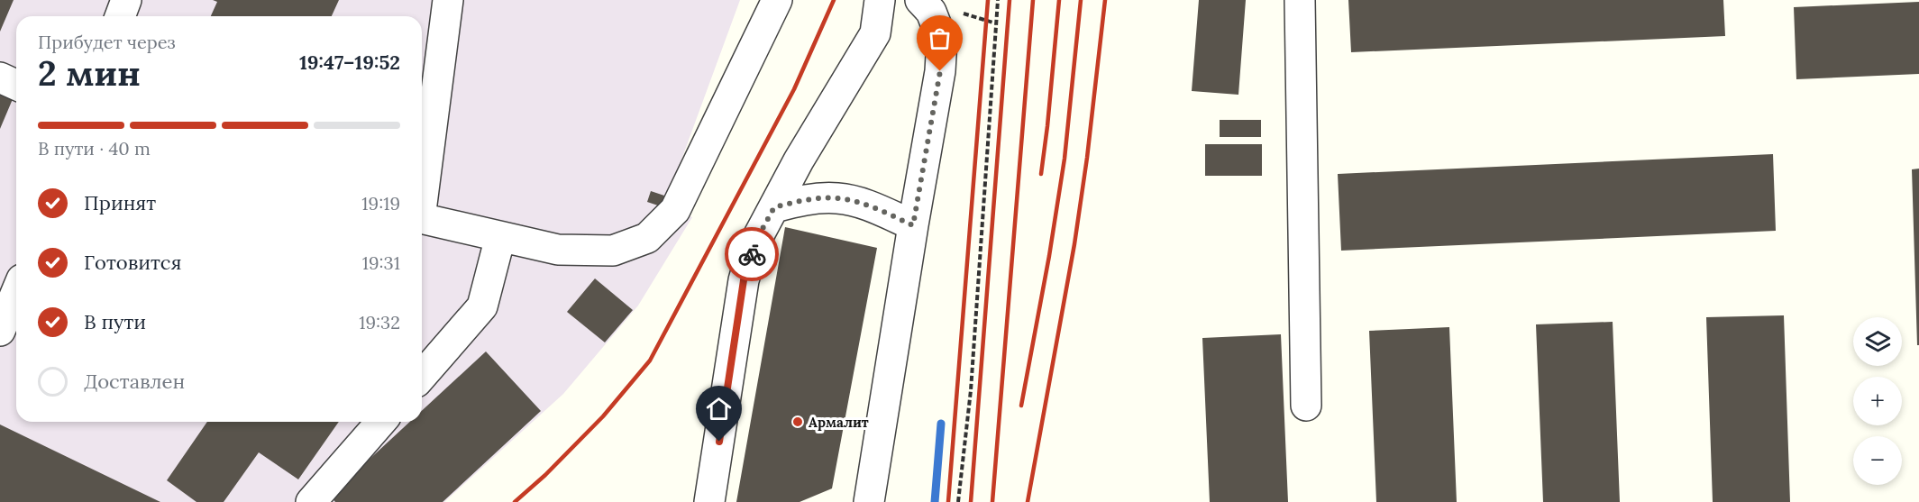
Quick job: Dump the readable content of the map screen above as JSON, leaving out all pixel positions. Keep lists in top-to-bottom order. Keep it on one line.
{"places":["Армалит"],"page":{"heading":["2 мин","Прибудет через","19:47–19:52"],"bar":"В пути · 40 m","list":[["Принят","19:19"],["Готовится","19:31"],["В пути","19:32"],"Доставлен"],"map_buttons":["+","−"]}}
